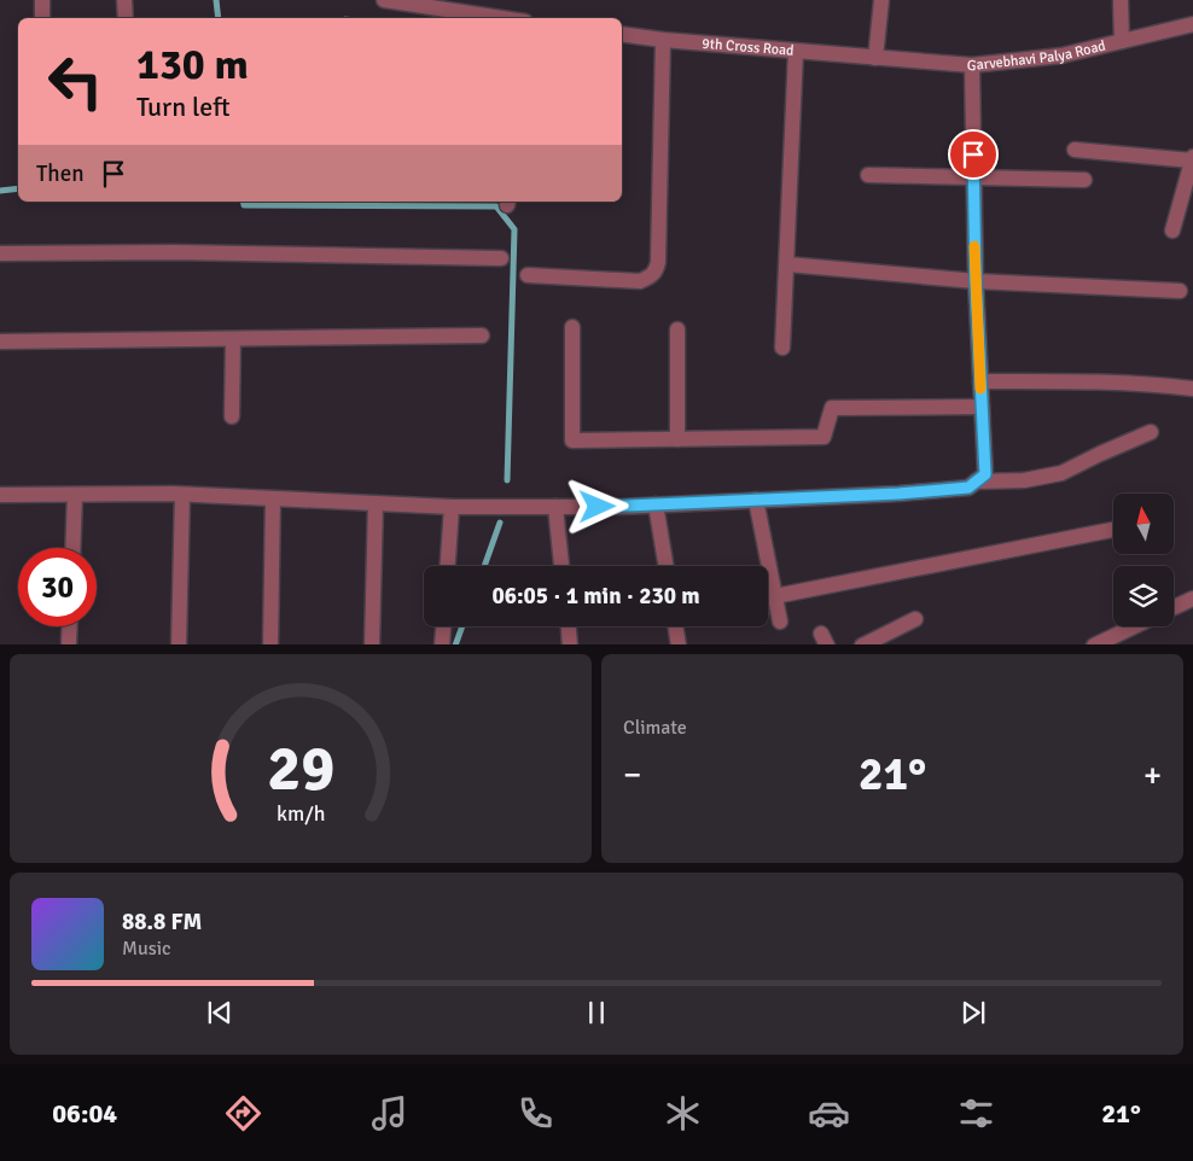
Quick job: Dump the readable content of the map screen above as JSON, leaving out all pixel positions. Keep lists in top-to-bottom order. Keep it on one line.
{"streets":{"street":["9th Cross Road","Garvebhavi Palya Road"]},"crossings":[["9th Cross Road","Garvebhavi Palya Road"]],"north":"top","page":{"turn":["130 m","Turn left"],"then":"Then","limit":"30","trip":"06:05 · 1 min · 230 m","tile":"Climate","heat":["−","21°","+"],"song":["88.8 FM","Music"],"tabs":["06:04","21°"],"gauge":["29","km/h"]}}
